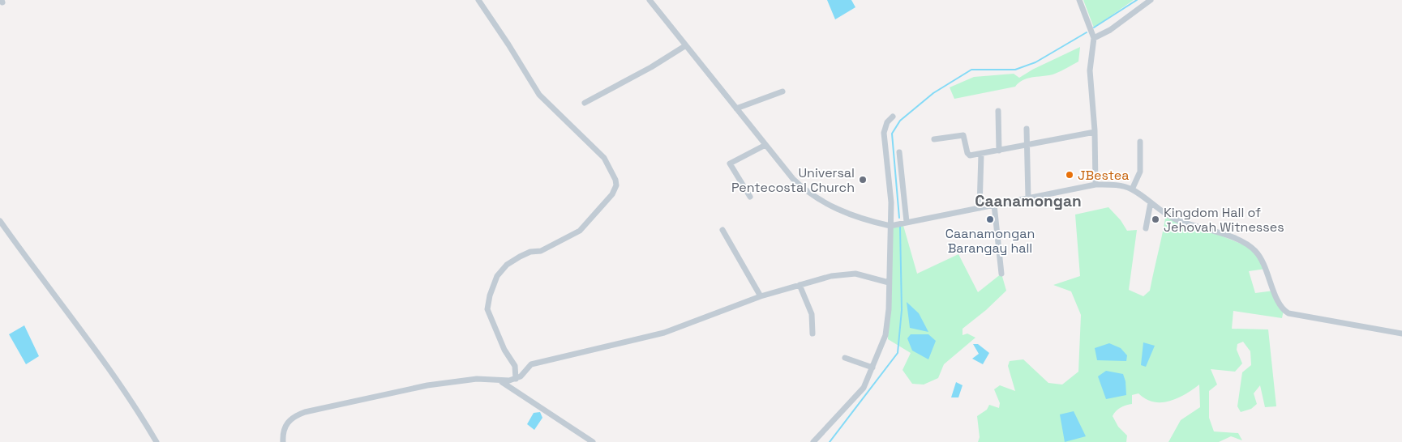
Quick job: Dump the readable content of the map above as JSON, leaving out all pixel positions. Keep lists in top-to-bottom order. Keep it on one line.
{"districts":["Caanamongan"],"places":["JBestea","Universal Pentecostal Church","Caanamongan Barangay hall","Kingdom Hall of Jehovah Witnesses"]}
